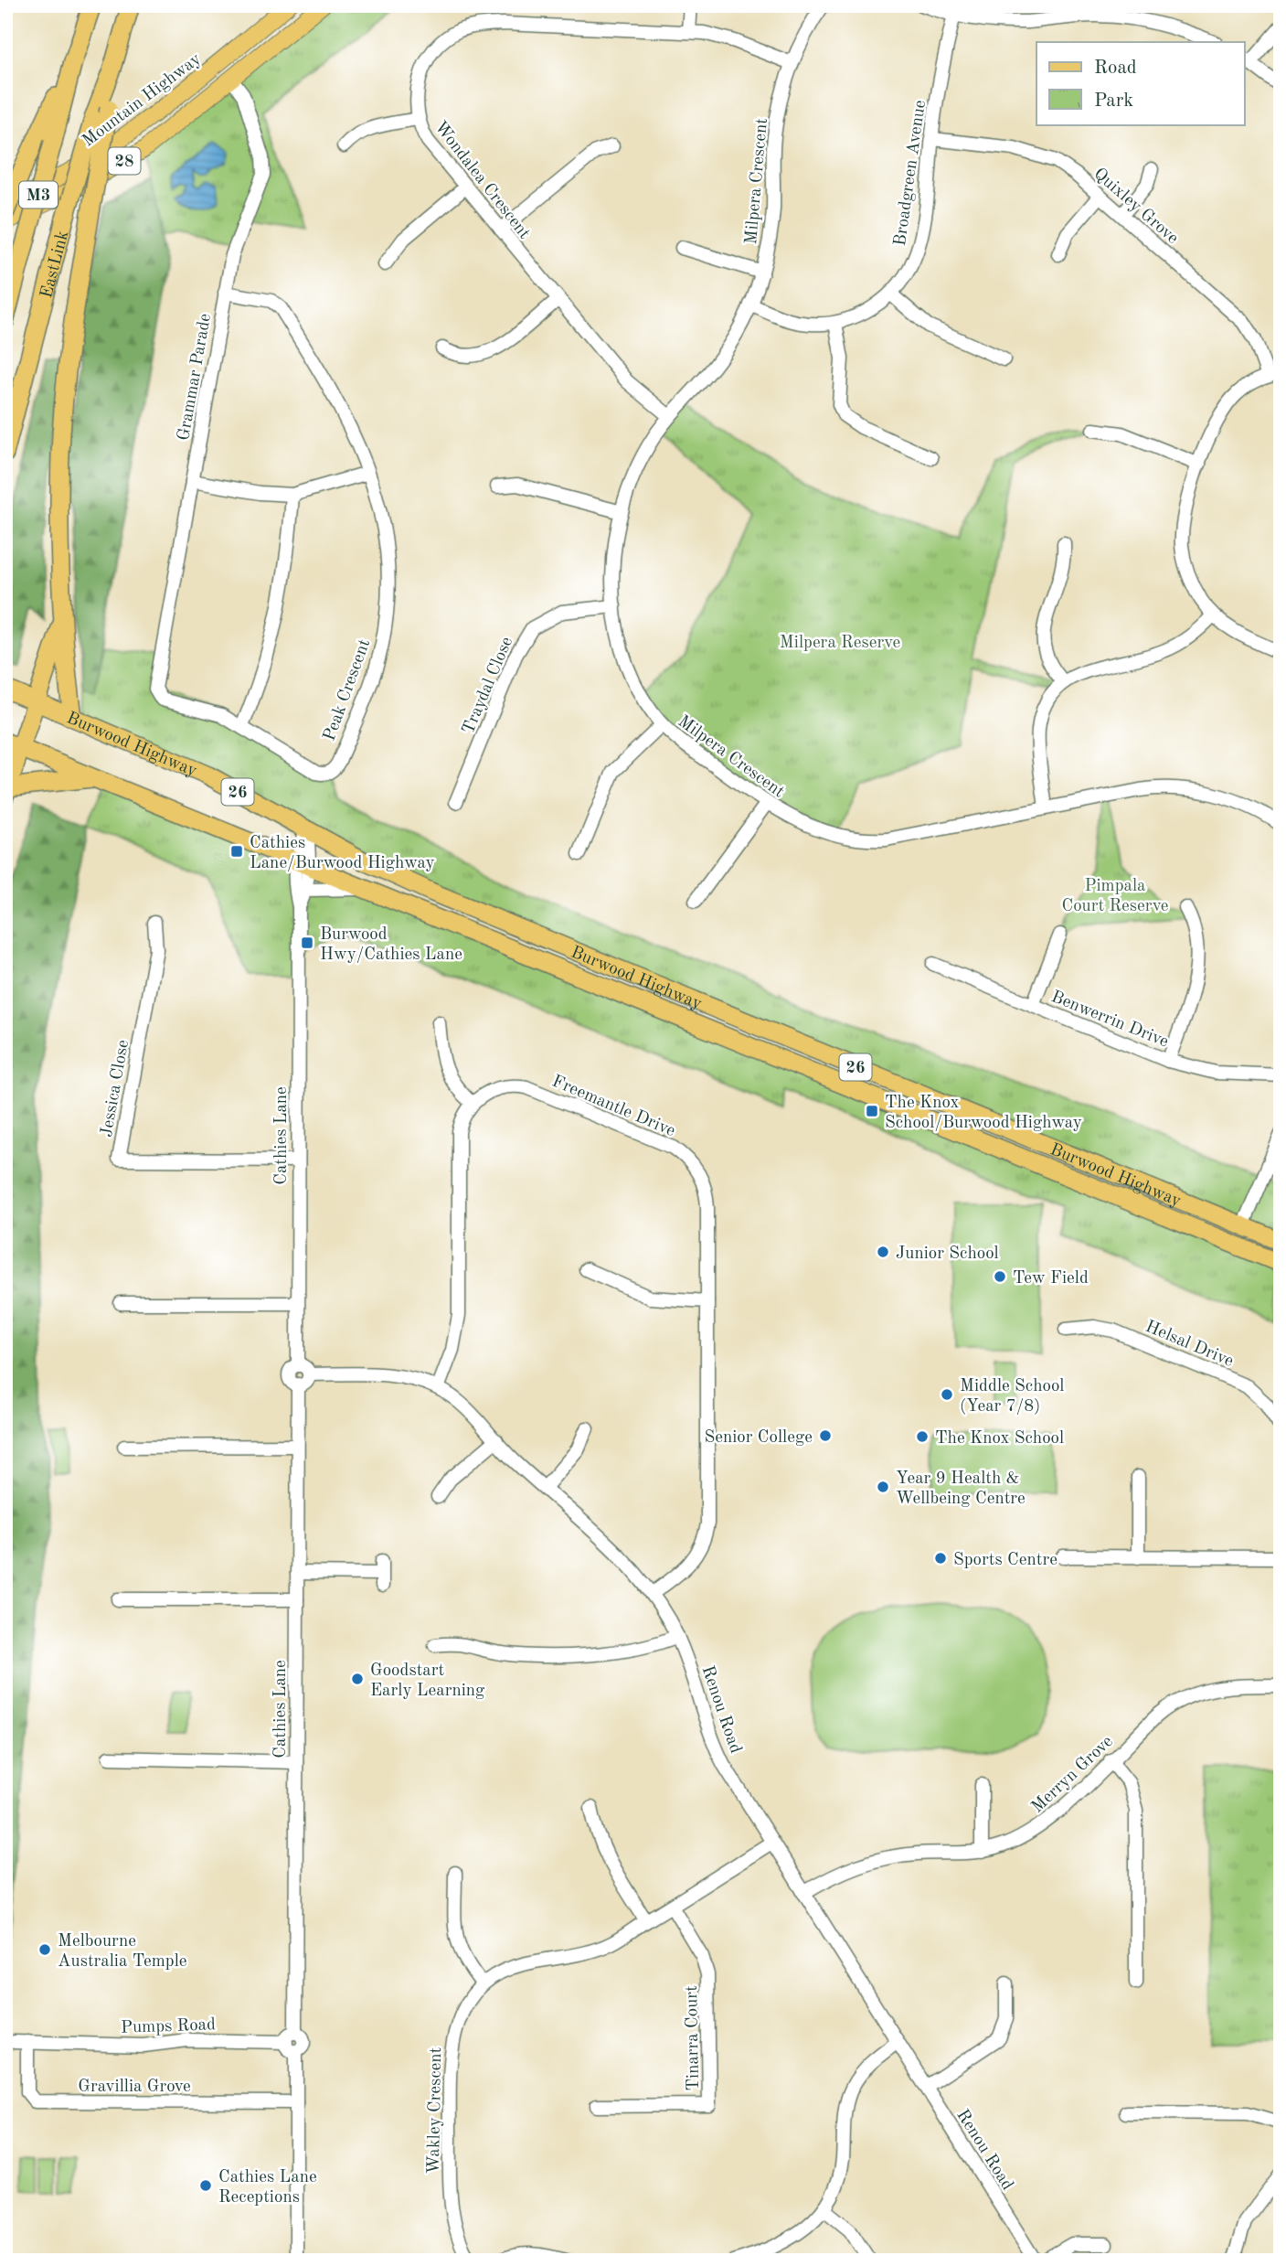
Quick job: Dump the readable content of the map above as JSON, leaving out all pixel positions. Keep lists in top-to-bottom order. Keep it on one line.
{"streets":{"highway":["M3","EastLink","Burwood Highway","26"],"main road":["Mountain Highway","28"],"street":["Broadgreen Avenue","Wondalea Crescent","Milpera Crescent","Quixley Grove","Grammar Parade","Traydal Close","Peak Crescent","Benwerrin Drive","Jessica Close","Freemantle Drive","Cathies Lane","Helsal Drive","Renou Road","Merryn Grove","Pumps Road","Tinarra Court","Gravillia Grove","Wakley Crescent"]},"crossings":[["28","Grammar Parade"],["Broadgreen Avenue","Milpera Crescent"],["Broadgreen Avenue","Quixley Grove"],["Wondalea Crescent","Milpera Crescent"],["Milpera Crescent","Traydal Close"],["Grammar Parade","Peak Crescent"],["Burwood Highway","Cathies Lane"],["Jessica Close","Cathies Lane"],["Freemantle Drive","Renou Road"],["Cathies Lane","Renou Road"],["Cathies Lane","Pumps Road"],["Renou Road","Merryn Grove"],["Renou Road","Wakley Crescent"],["Pumps Road","Gravillia Grove"],["Tinarra Court","Wakley Crescent"]],"parks":["Milpera Reserve","Pimpala Court Reserve"],"places":{"transit":["Cathies Lane/Burwood Highway","Burwood Hwy/Cathies Lane","The Knox School/Burwood Highway"],"other":["Junior School","Tew Field","Middle School (Year 7/8)","Senior College","The Knox School","Year 9 Health & Wellbeing Centre","Sports Centre","Goodstart Early Learning","Melbourne Australia Temple","Cathies Lane Receptions"]},"legend":["Road","Park"]}
